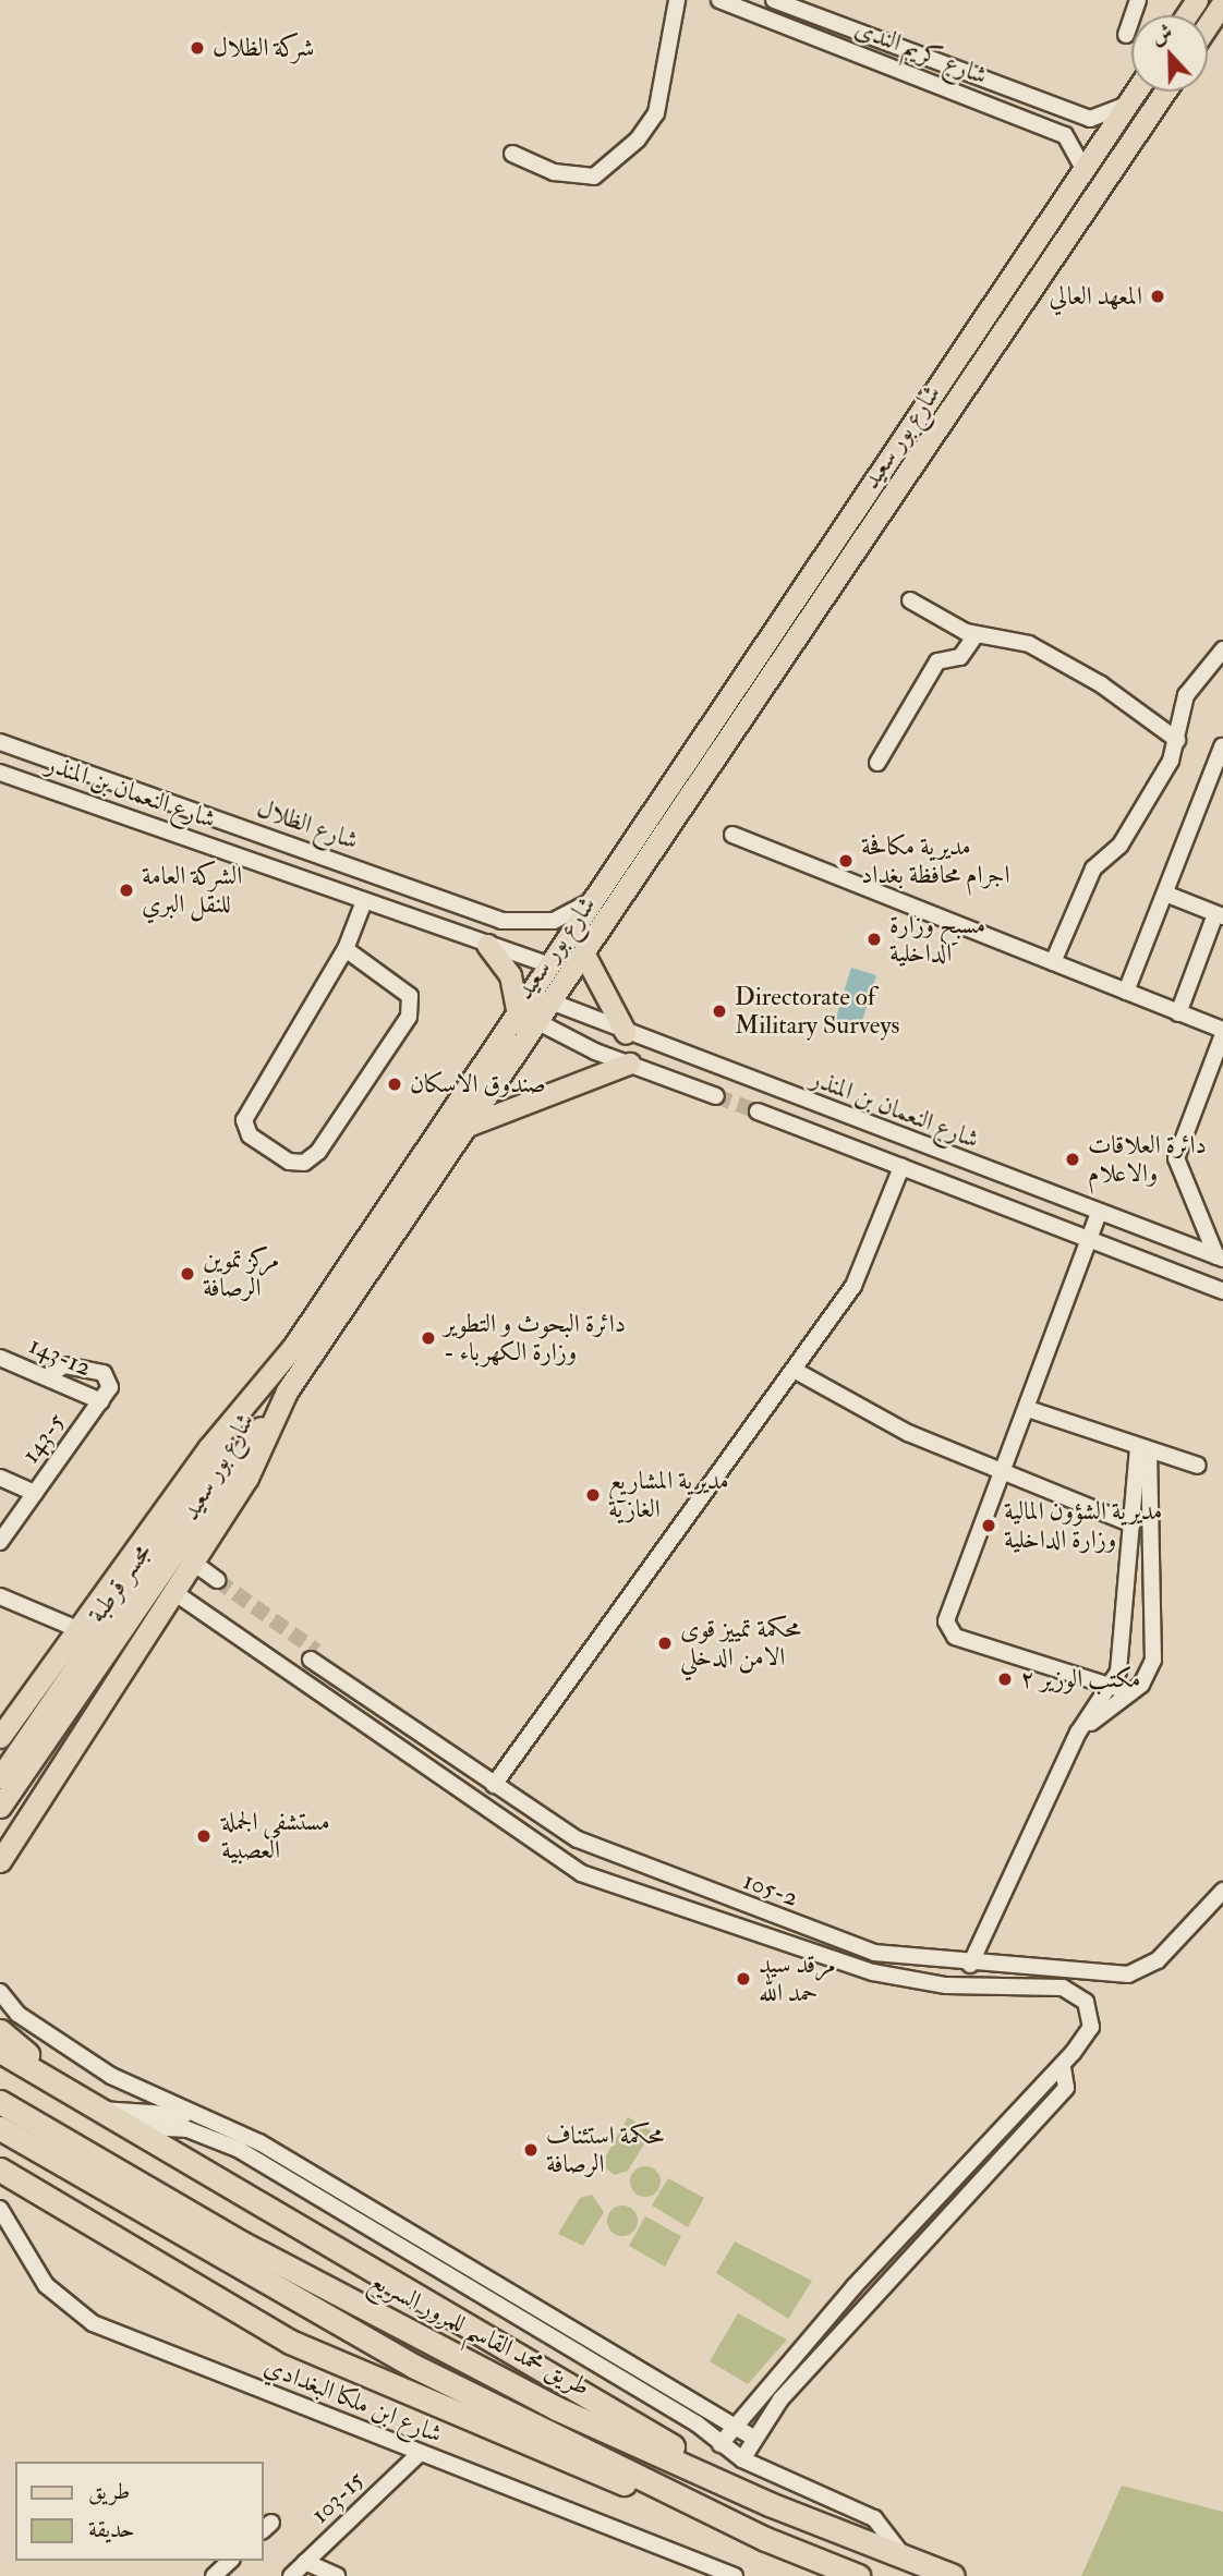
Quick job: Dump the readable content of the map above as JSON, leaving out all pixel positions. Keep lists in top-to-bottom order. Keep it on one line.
{"streets":{"highway":["طريق محمد القاسم للمرور السريع"],"main road":["شارع بور سعيد","مجسر قرطبة"],"street":["شارع كريم الندى","شارع النعمان بن المنذر","شارع الظلال","143-12","143-5","105-2","شارع ابن ملكا البغدادي","103-15"]},"crossings":[["شارع كريم الندى","شارع بور سعيد"],["شارع بور سعيد","شارع النعمان بن المنذر"],["شارع بور سعيد","شارع الظلال"],["شارع بور سعيد","مجسر قرطبة"],["143-12","143-5"],["شارع ابن ملكا البغدادي","103-15"]],"places":["شركة الظلال","المعهد العالي","مديرية مكافحة اجرام محافظة بغداد","الشركة العامة للنقل البري","مسبح وزارة الداخلية","Directorate of Military Surveys","صندوق الاسكان","دائرة العلاقات والاعلام","مركز تموين الرصافة","دائرة البحوث و التطوير - وزارة الكهرباء","مديرية المشاريع الغازية","مديرية الشؤون المالية وزارة الداخلية","محكمة تمييز قوى الامن الدخلي","مكتب الوزير ٢","مستشفى الجملة العصبية","مرقد سيد حمد الله","محكمة استئناف الرصافة"],"legend":["طريق","حديقة"],"north":"top"}
